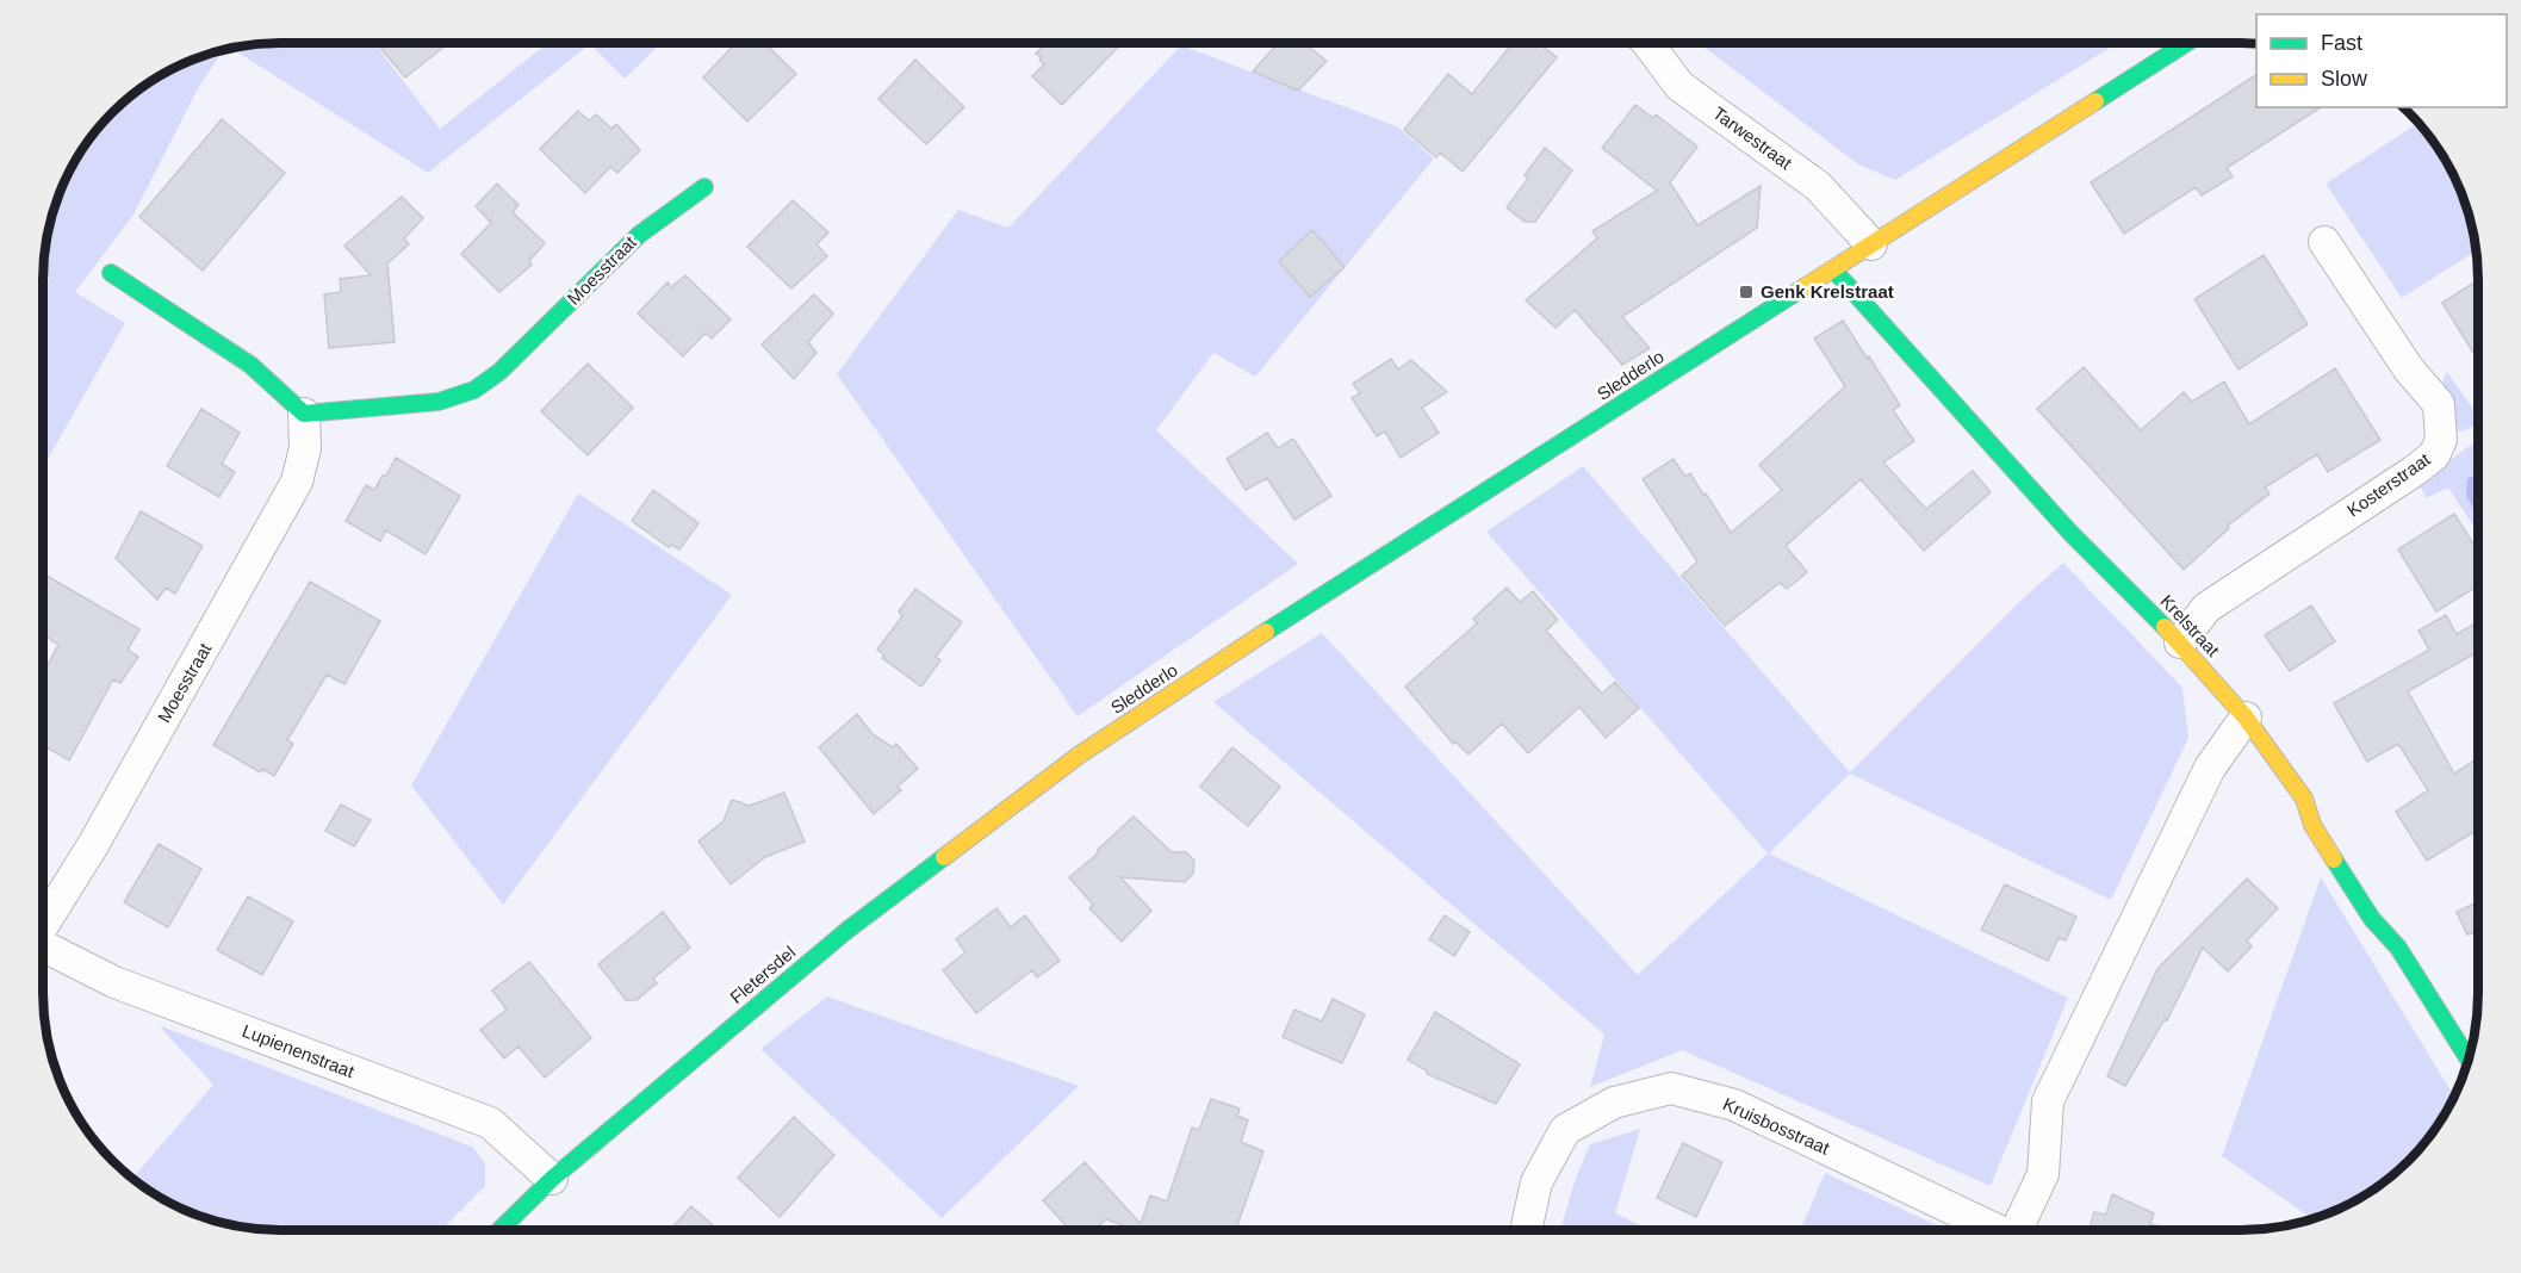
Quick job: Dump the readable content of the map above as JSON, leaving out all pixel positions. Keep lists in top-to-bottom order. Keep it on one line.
{"streets":{"street":["Tarwestraat","Moesstraat","Sledderlo","Kosterstraat","Krelstraat","Fletersdel","Lupienenstraat","Kruisbosstraat"]},"crossings":[["Tarwestraat","Sledderlo"],["Sledderlo","Krelstraat"],["Sledderlo","Fletersdel"],["Kosterstraat","Krelstraat"],["Krelstraat","Kruisbosstraat"],["Fletersdel","Lupienenstraat"]],"places":{"transit":["Genk Krelstraat"]},"legend":["Fast","Slow"]}
